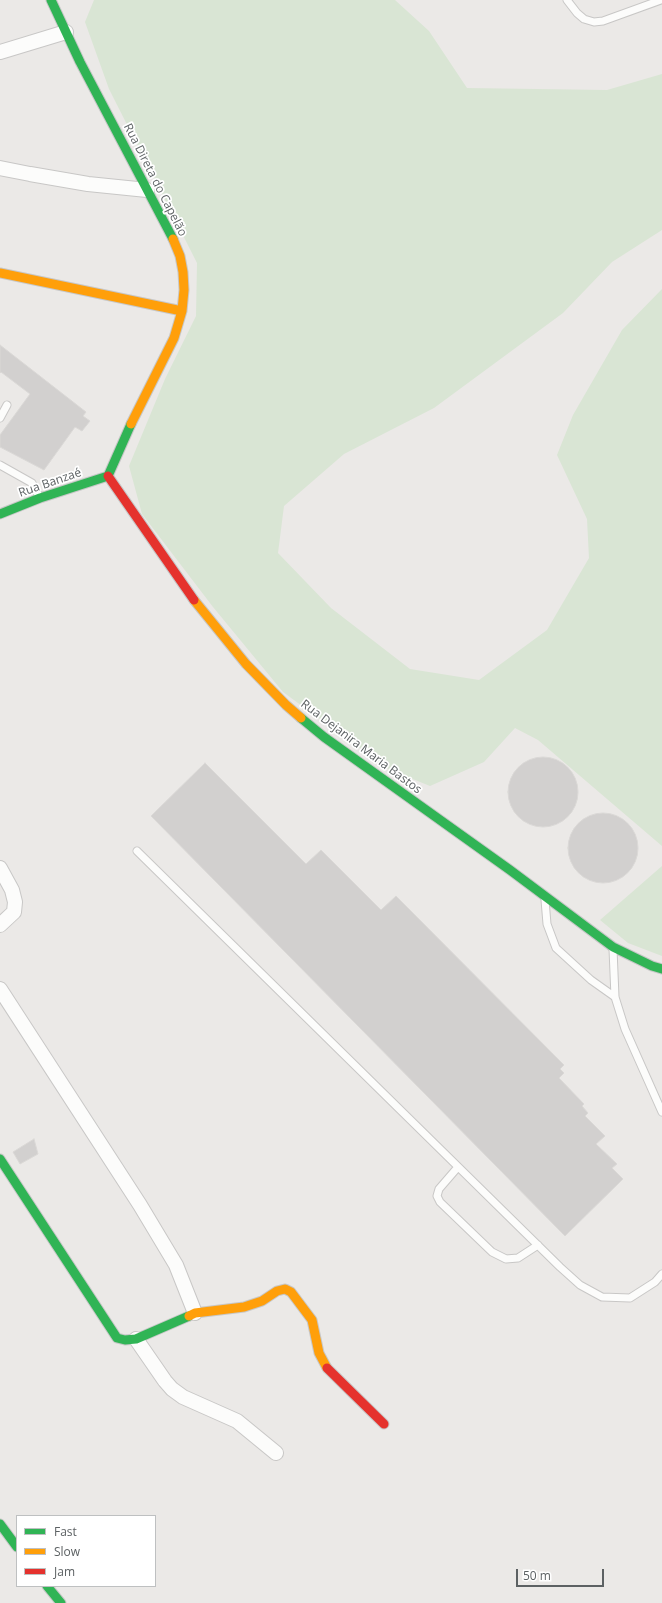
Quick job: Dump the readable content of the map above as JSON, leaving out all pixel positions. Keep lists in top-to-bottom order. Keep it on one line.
{"streets":{"main road":["Rua Direta do Capelão","Rua Banzaé","Rua Dejanira Maria Bastos"]},"crossings":[["Rua Direta do Capelão","Rua Banzaé"],["Rua Direta do Capelão","Rua Dejanira Maria Bastos"],["Rua Banzaé","Rua Dejanira Maria Bastos"]],"legend":["Fast","Slow","Jam"],"scale_bar":"50 m"}
